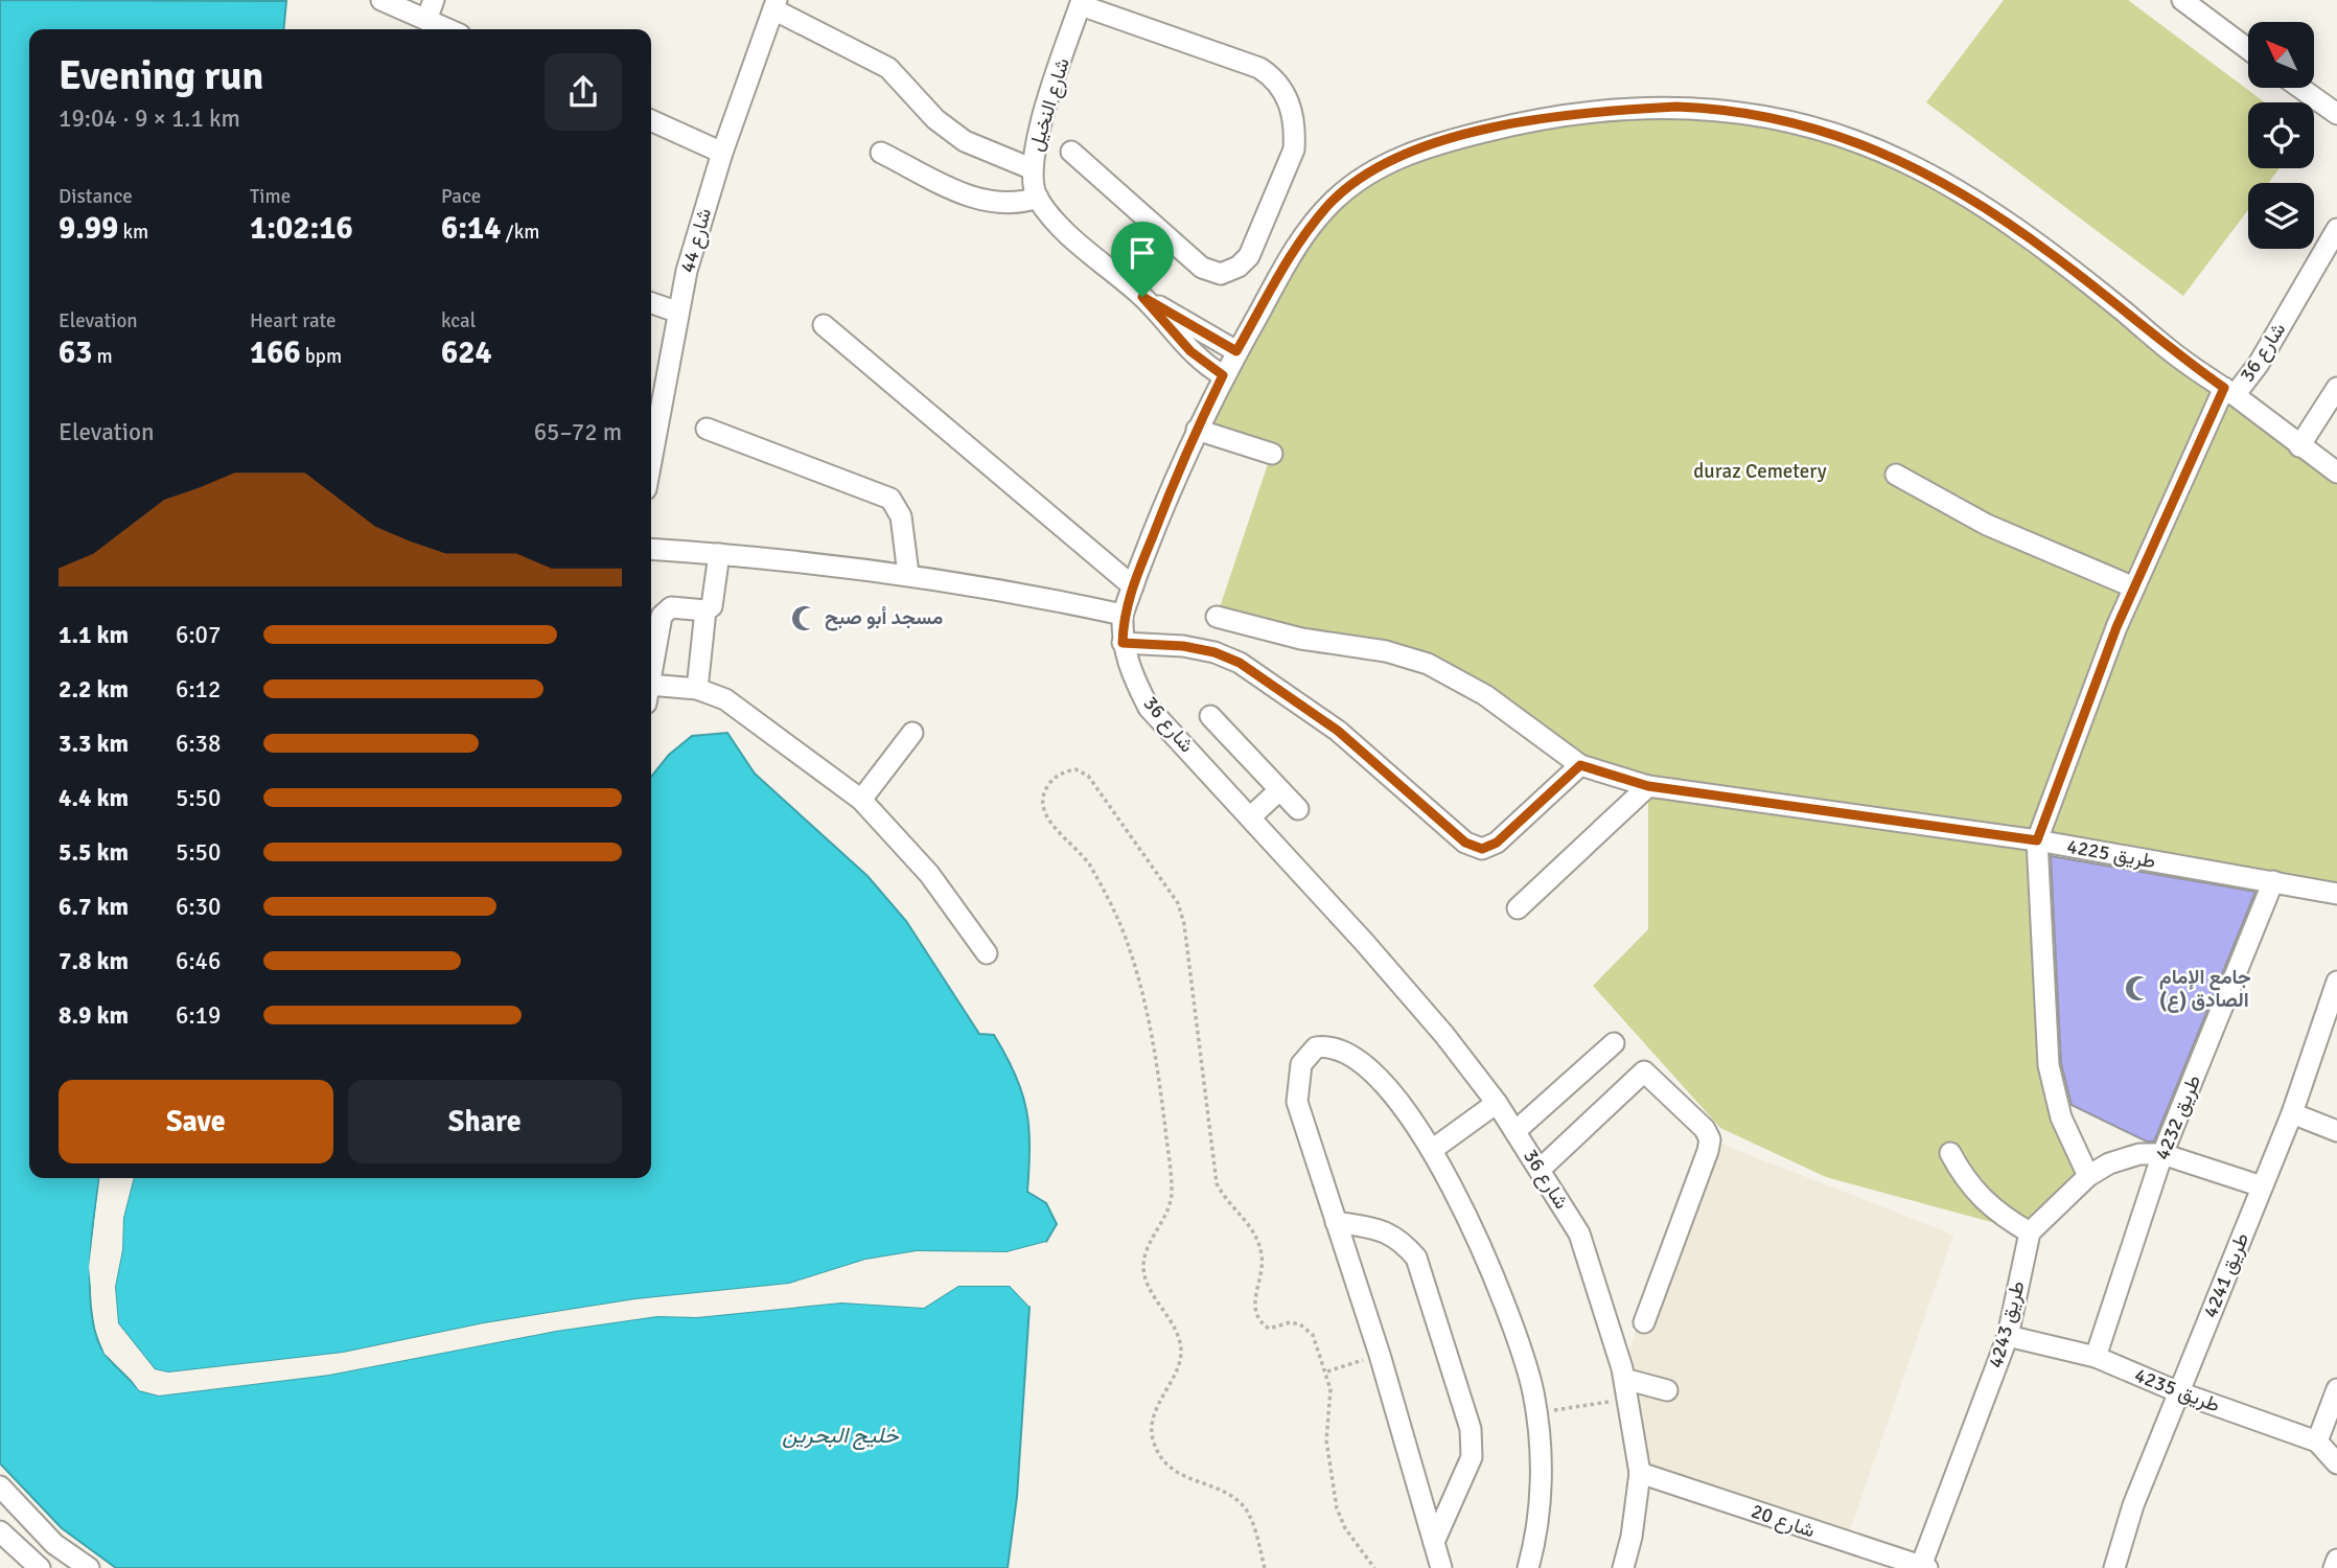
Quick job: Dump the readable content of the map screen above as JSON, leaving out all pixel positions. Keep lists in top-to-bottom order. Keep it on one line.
{"streets":{"street":["شارع النخيل","شارع 44","شارع 36","طريق 4225","طريق 4232","طريق 4241","طريق 4243","طريق 4235","شارع 20"]},"crossings":[["شارع النخيل","شارع 36"],["شارع 36","شارع 20"],["طريق 4225","طريق 4232"],["طريق 4232","طريق 4235"],["طريق 4241","طريق 4235"],["طريق 4243","طريق 4235"],["طريق 4243","شارع 20"]],"water":["خليج البحرين"],"parks":["duraz Cemetery"],"places":{"mosque":["مسجد أبو صبح","جامع الإمام الصادق (ع)"]},"north":"top left","page":{"heading":["Evening run","19:04 · 9 × 1.1 km"],"stats":[["Distance","9.99 km"],["Time","1:02:16"],["Pace","6:14 /km"],["Elevation","63 m"],["Heart rate","166 bpm"],["kcal","624"]],"chart":["Elevation","65–72 m"],"list":[{"name":"1.1 km","note":"6:07"},{"name":"2.2 km","note":"6:12"},{"name":"3.3 km","note":"6:38"},{"name":"4.4 km","note":"5:50"},{"name":"5.5 km","note":"5:50"},{"name":"6.7 km","note":"6:30"},{"name":"7.8 km","note":"6:46"},{"name":"8.9 km","note":"6:19"}],"buttons":["Save","Share"]}}
